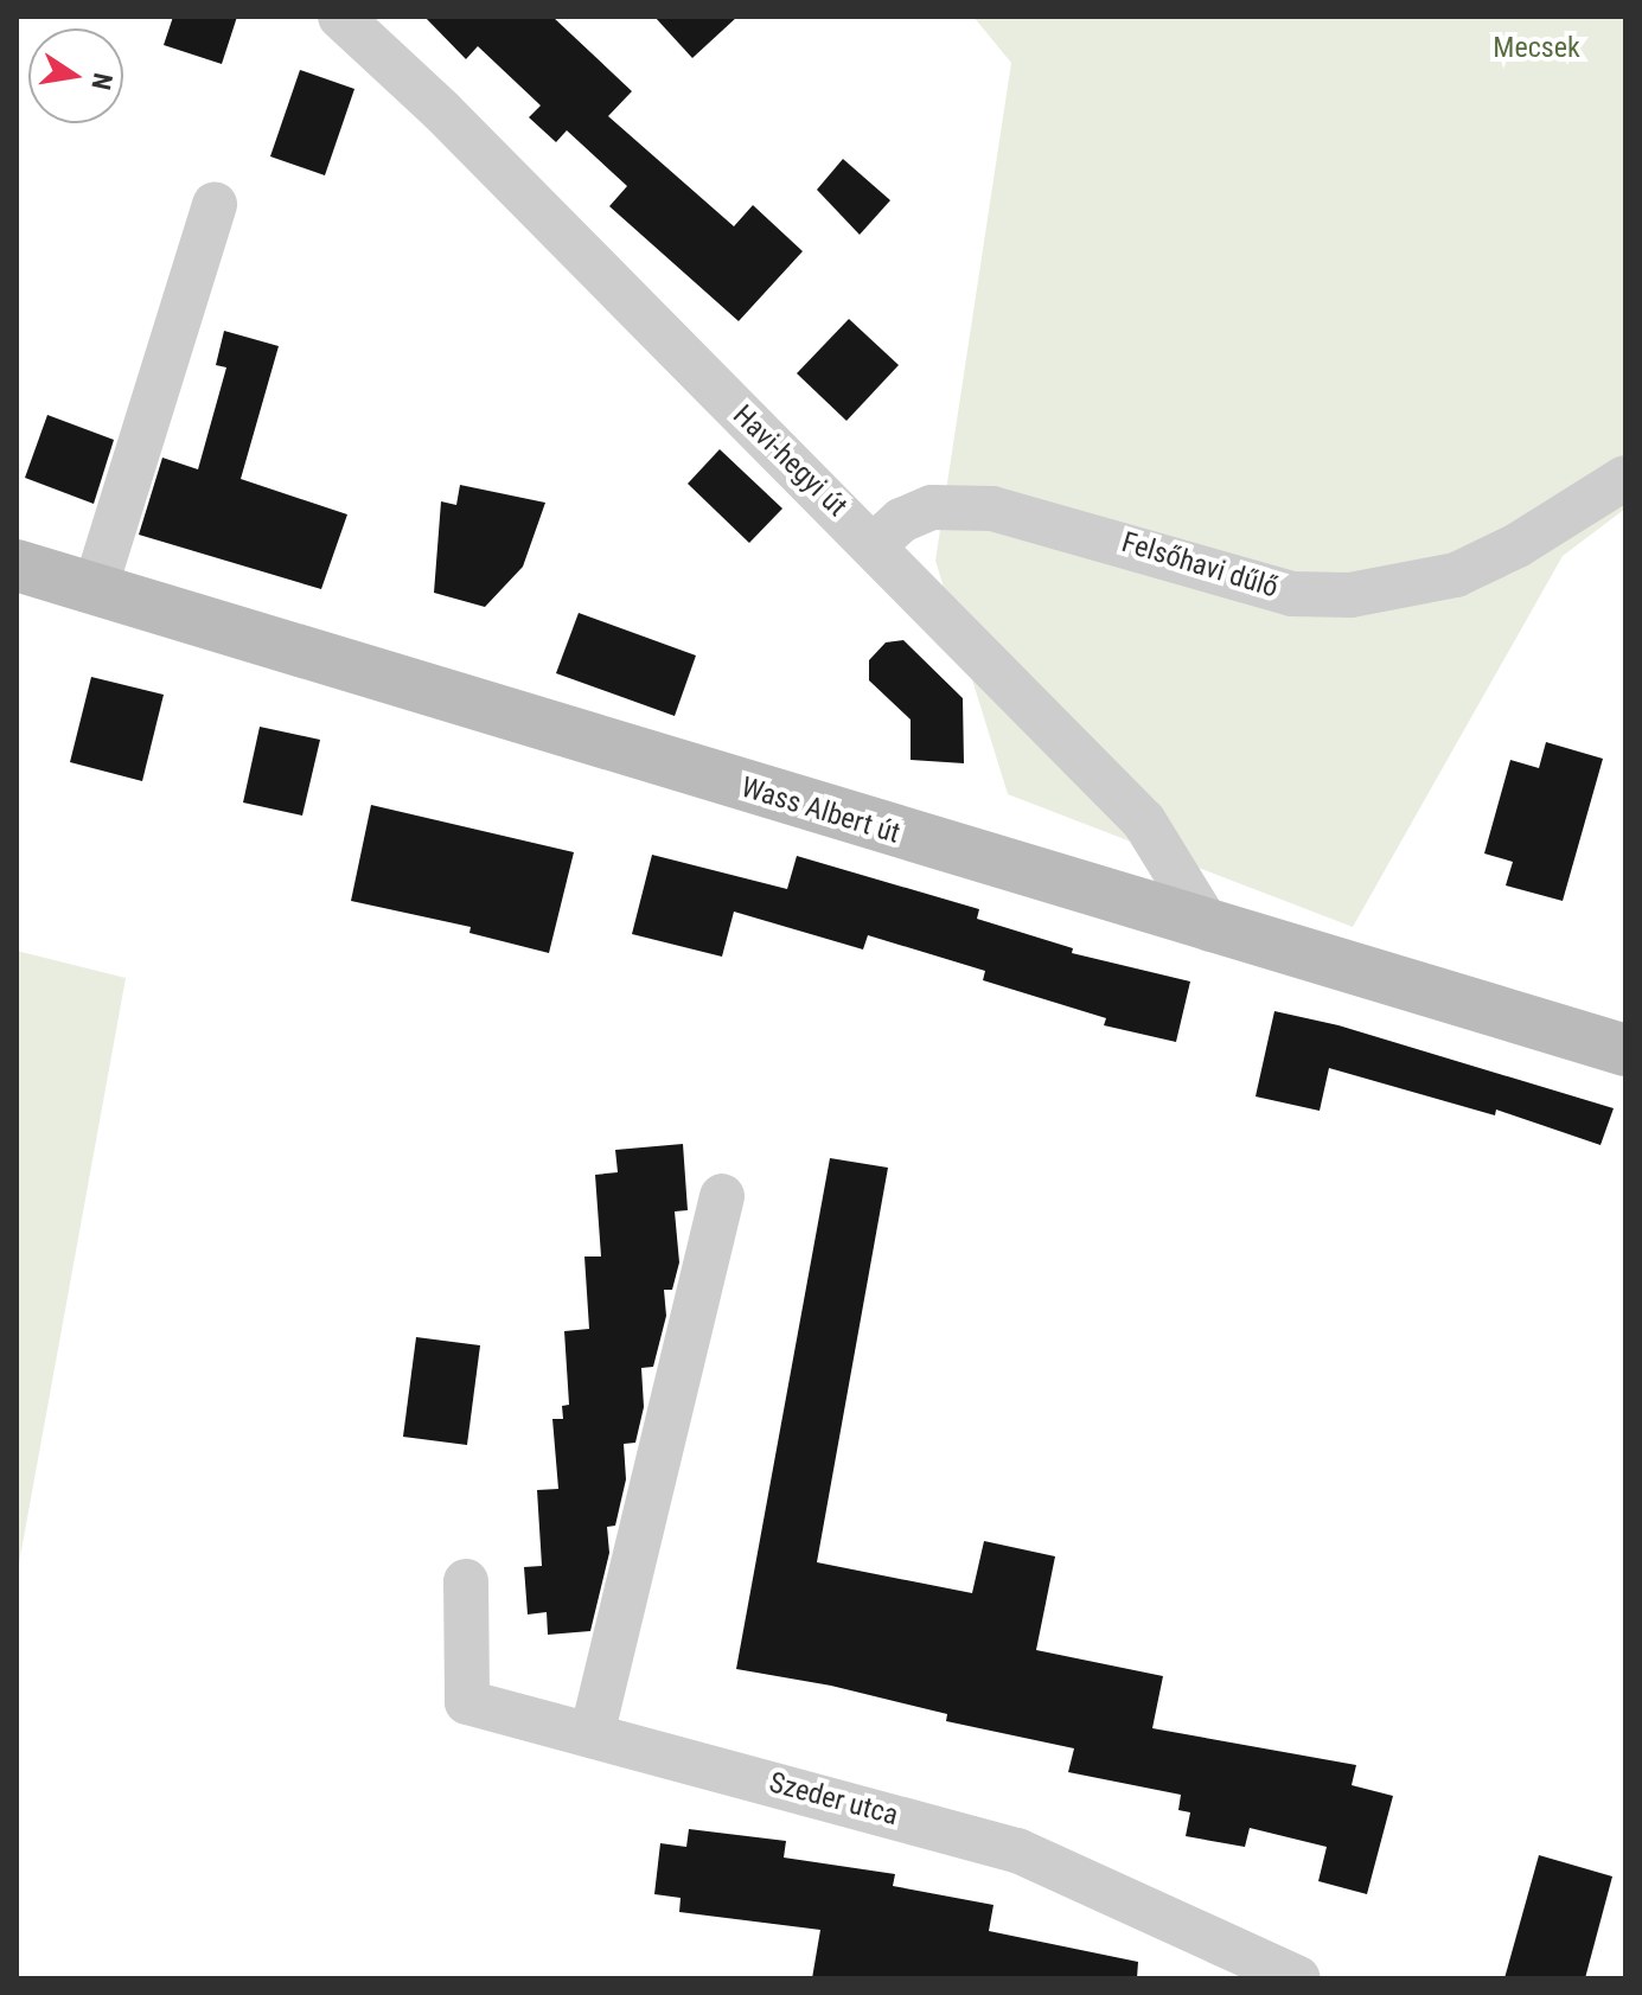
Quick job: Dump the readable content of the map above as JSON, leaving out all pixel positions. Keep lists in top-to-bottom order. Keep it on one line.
{"streets":{"street":["Havi-hegyi út","Felsőhavi dűlő","Wass Albert út","Szeder utca"]},"crossings":[["Havi-hegyi út","Felsőhavi dűlő"],["Havi-hegyi út","Wass Albert út"]],"parks":["Mecsek"],"north":"right"}
